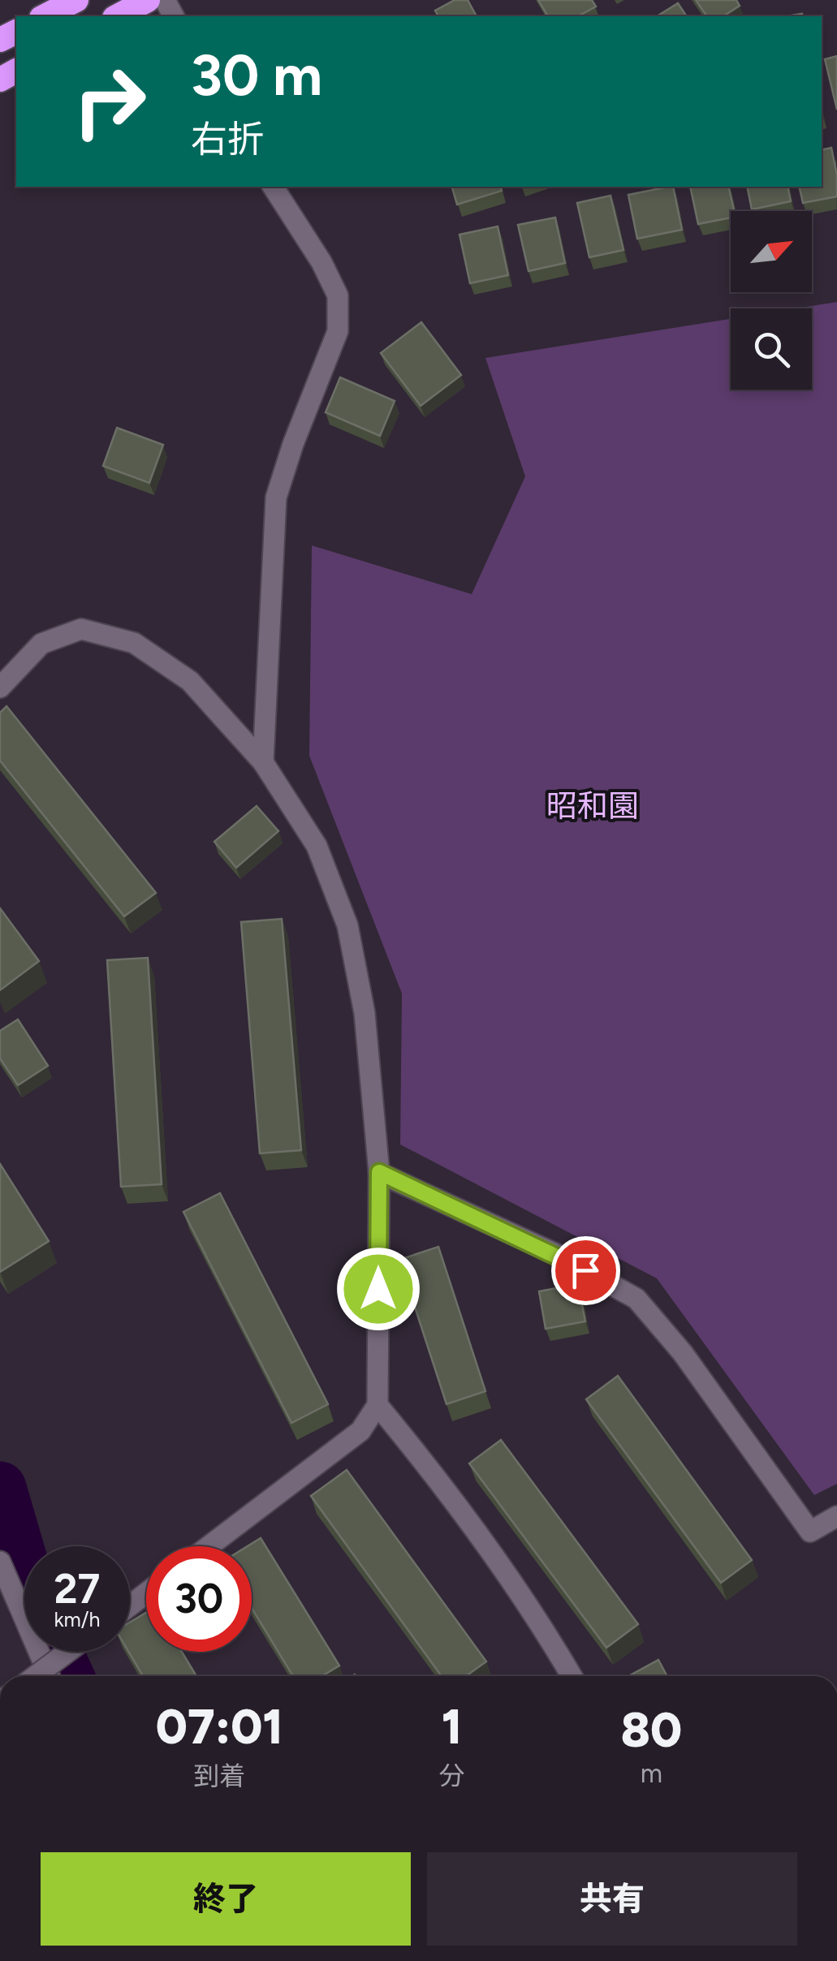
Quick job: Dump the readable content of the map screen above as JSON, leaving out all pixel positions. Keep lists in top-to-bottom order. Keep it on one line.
{"parks":["昭和園"],"north":"top right","page":{"turn":["30 m","右折"],"speed":"27 km/h","limit":"30","eta":["07:01","到着","1","分","80","m"],"buttons":["終了","共有"]}}
